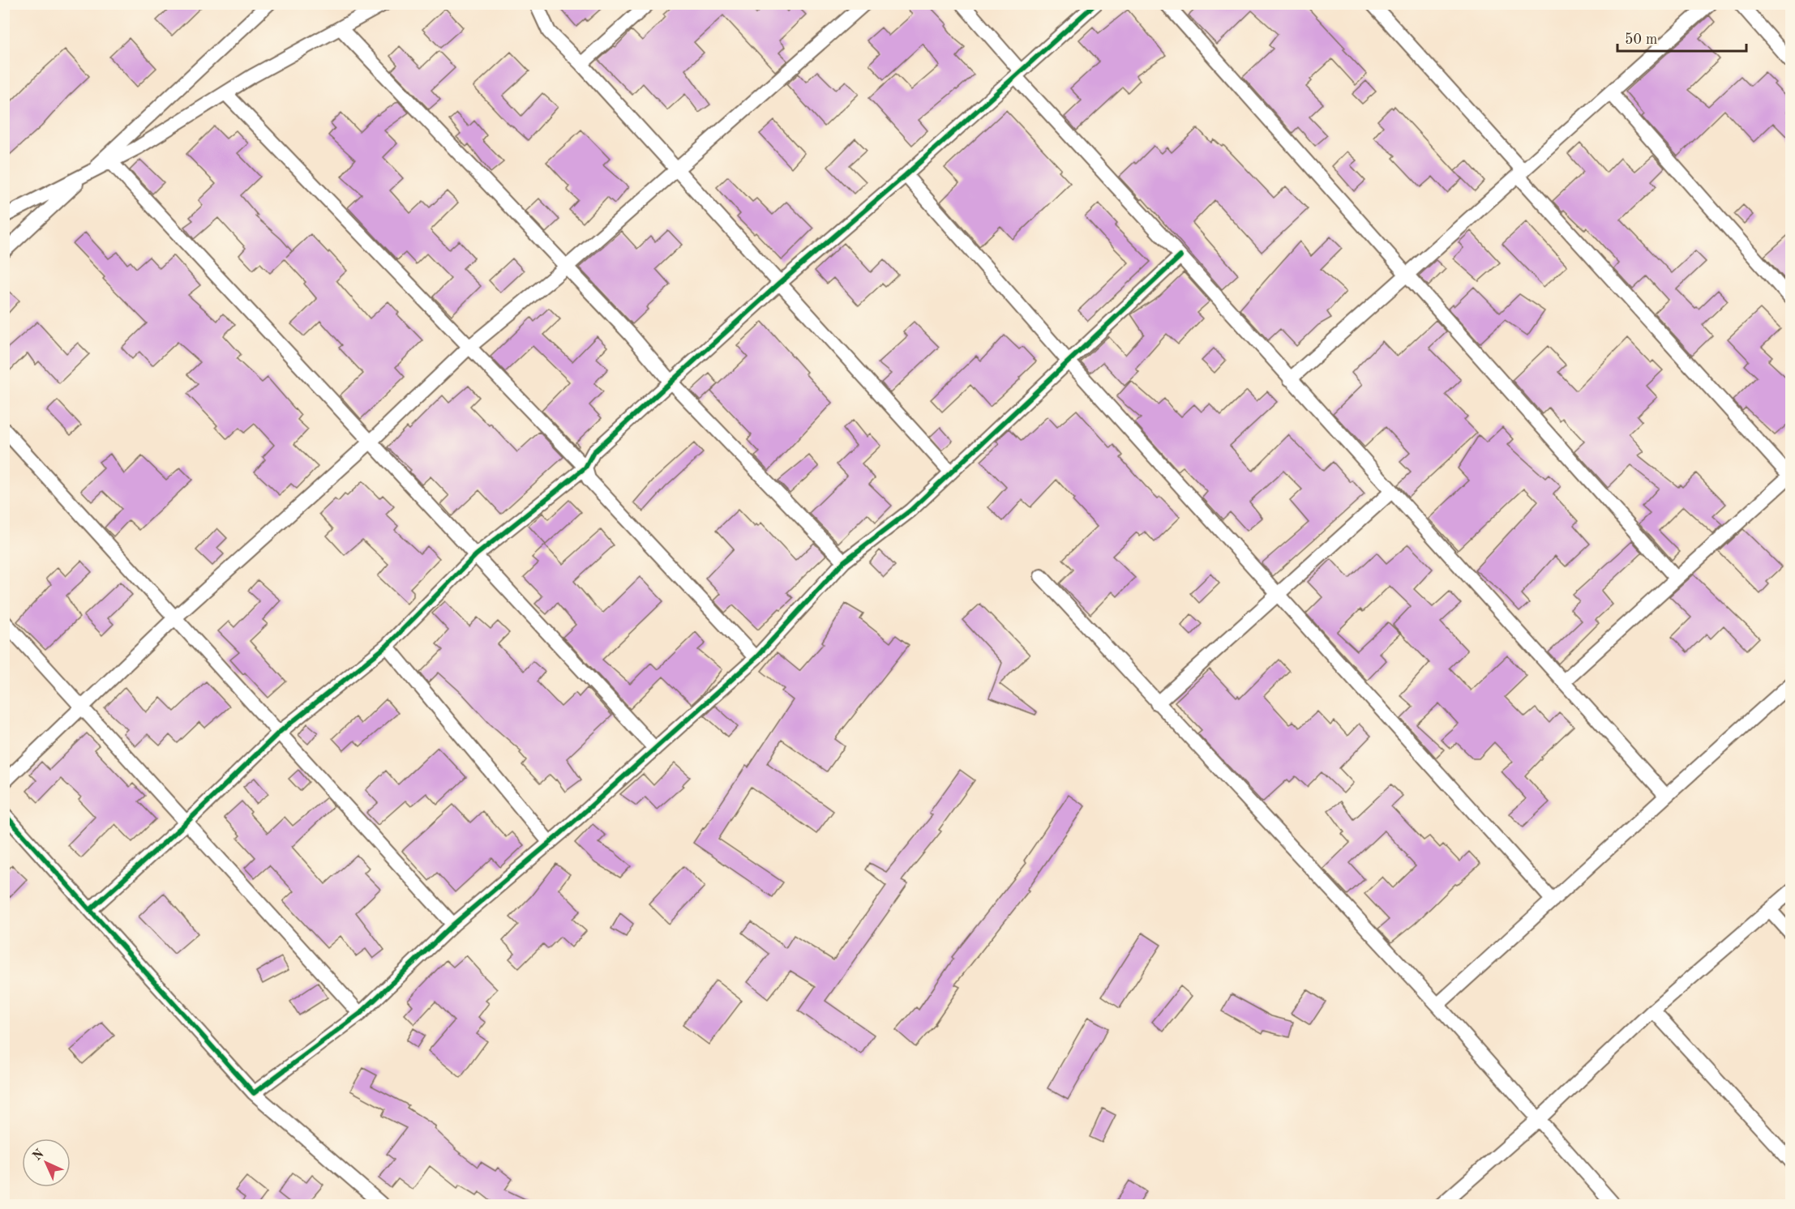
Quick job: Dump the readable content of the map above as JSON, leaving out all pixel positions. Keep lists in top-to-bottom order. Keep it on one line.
{"scale_bar":"50 m","north":"top left"}
